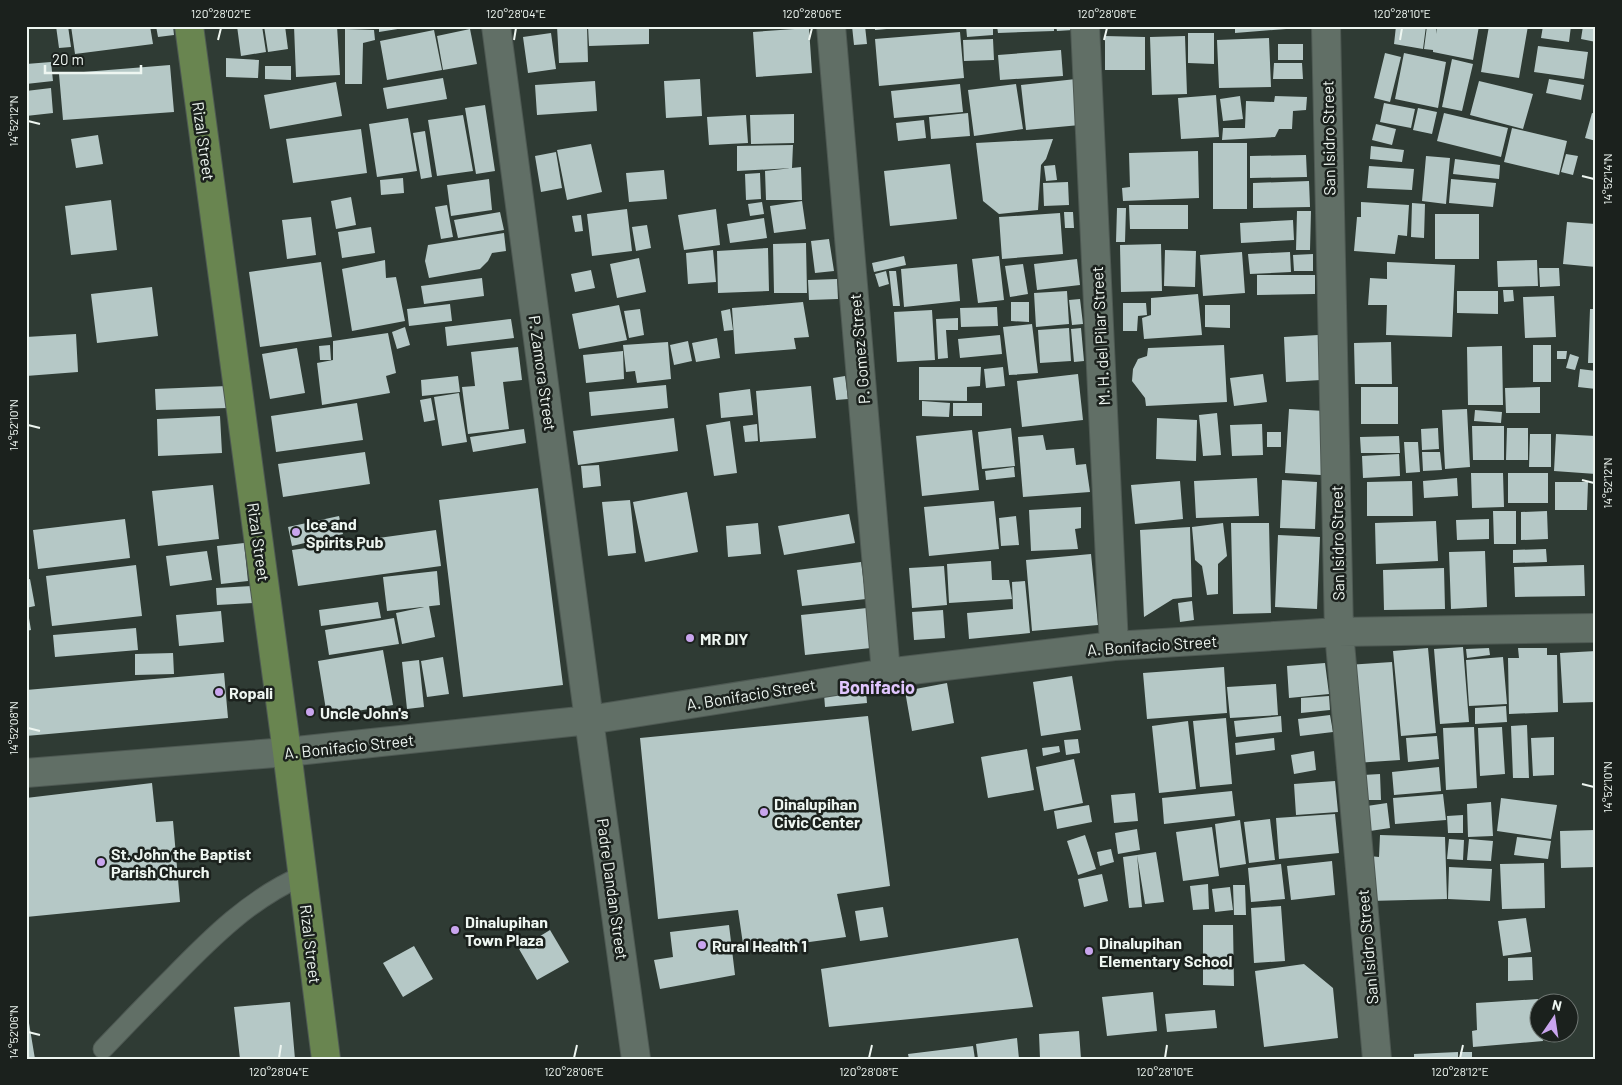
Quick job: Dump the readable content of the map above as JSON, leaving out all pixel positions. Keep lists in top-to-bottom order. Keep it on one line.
{"streets":{"main road":["Rizal Street"],"street":["San Isidro Street","M. H. del Pilar Street","P. Gomez Street","P. Zamora Street","A. Bonifacio Street","Padre Dandan Street"]},"crossings":[["San Isidro Street","A. Bonifacio Street"],["Rizal Street","A. Bonifacio Street"],["M. H. del Pilar Street","A. Bonifacio Street"],["P. Gomez Street","A. Bonifacio Street"],["P. Zamora Street","A. Bonifacio Street"],["P. Zamora Street","Padre Dandan Street"],["A. Bonifacio Street","Padre Dandan Street"]],"districts":["Bonifacio"],"places":["Ice and Spirits Pub","MR DIY","Ropali","Uncle John's","Dinalupihan Civic Center","St. John the Baptist Parish Church","Dinalupihan Town Plaza","Rural Health 1","Dinalupihan Elementary School"],"scale_bar":"20 m","north":"top","coordinates":["120°28'02\"E","120°28'04\"E","120°28'06\"E","120°28'08\"E","120°28'10\"E","14°52'12\"N","14°52'14\"N","14°52'10\"N","14°52'08\"N","14°52'06\"N","120°28'12\"E"]}
